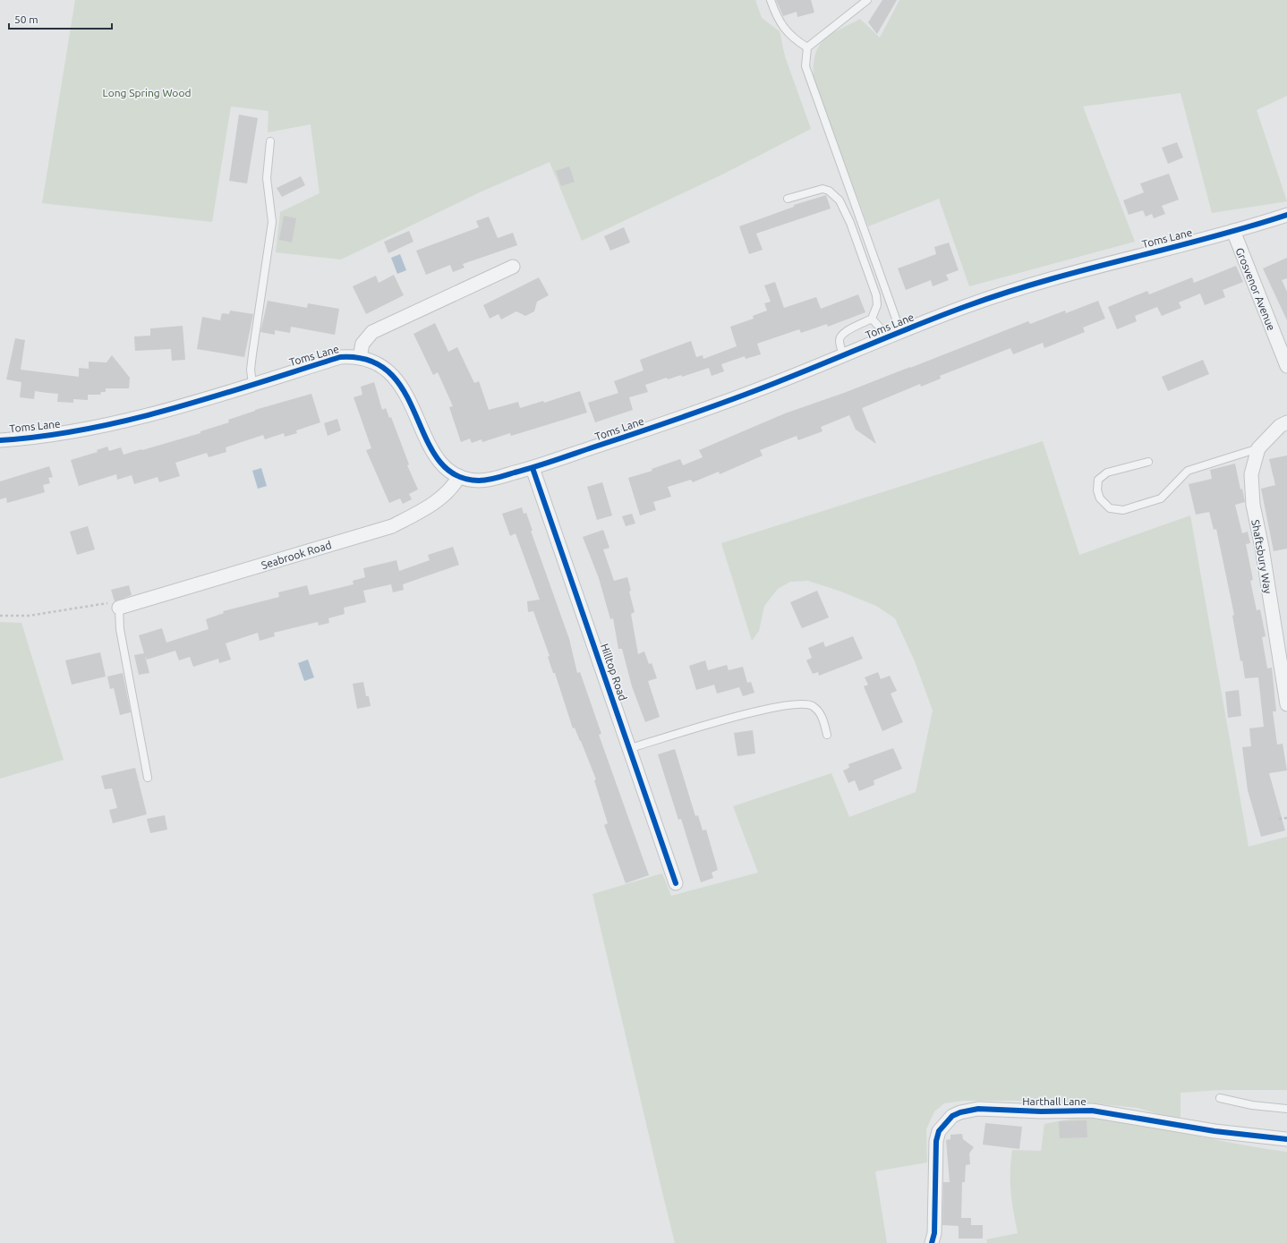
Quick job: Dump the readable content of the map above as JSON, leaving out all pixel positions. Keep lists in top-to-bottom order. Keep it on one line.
{"streets":{"street":["Toms Lane","Grosvenor Avenue","Seabrook Road","Shaftsbury Way","Hilltop Road","Harthall Lane"]},"crossings":[["Toms Lane","Grosvenor Avenue"],["Toms Lane","Seabrook Road"],["Toms Lane","Hilltop Road"]],"parks":["Long Spring Wood"],"scale_bar":"50 m"}
